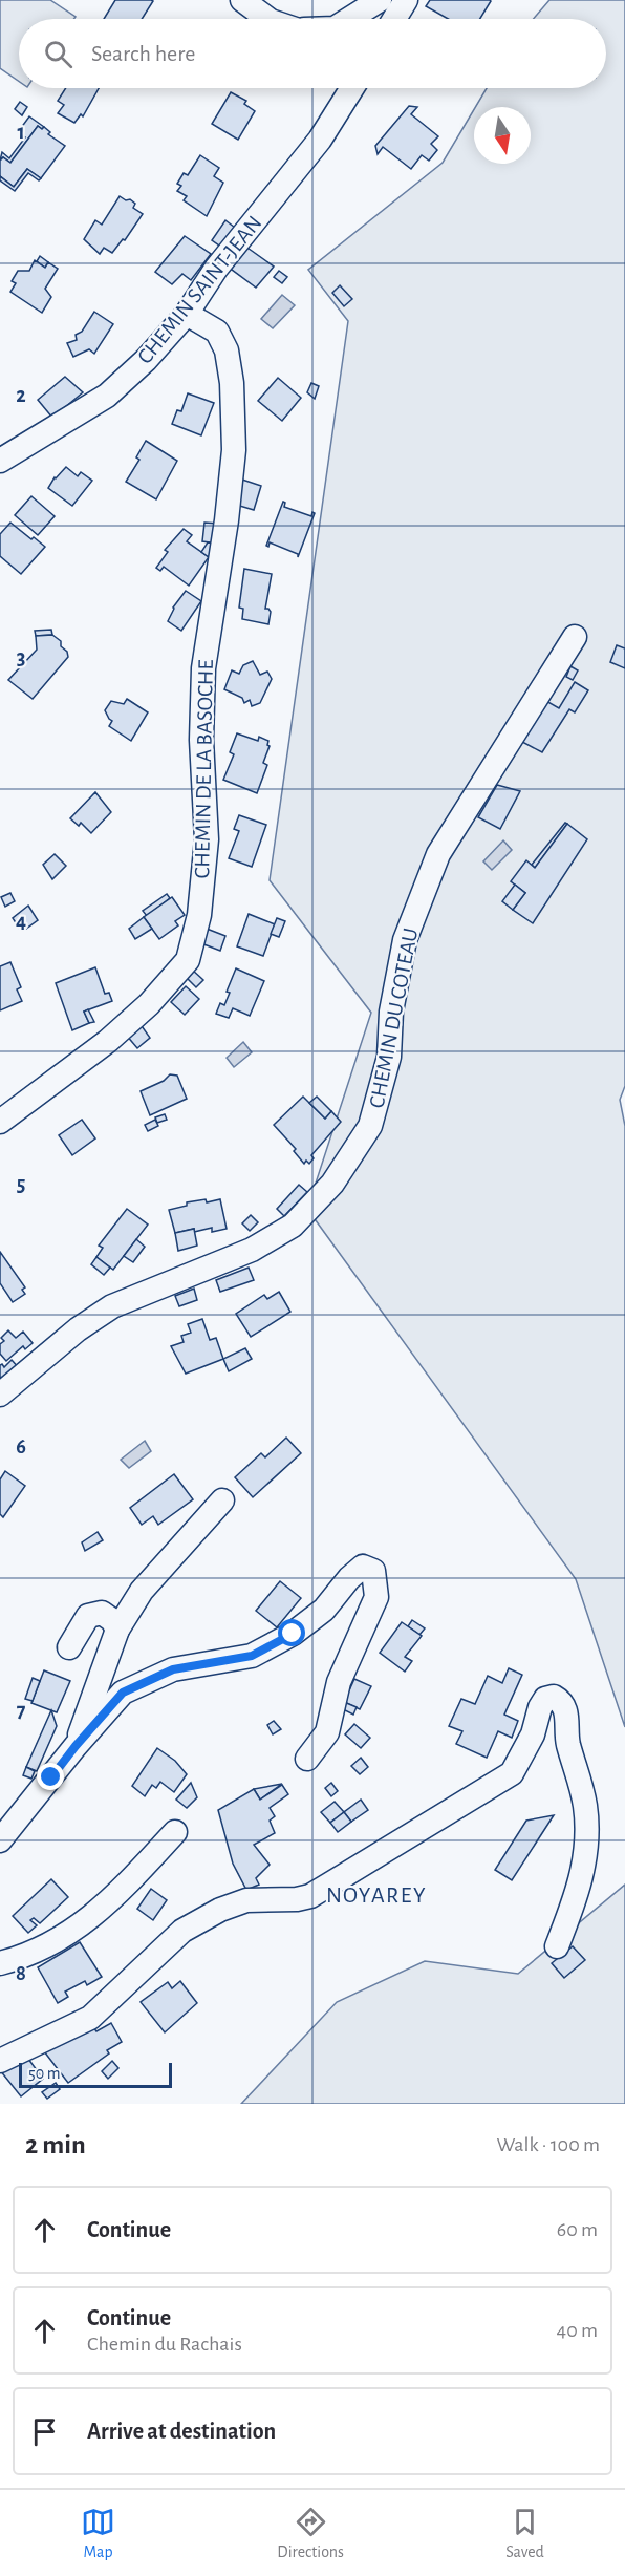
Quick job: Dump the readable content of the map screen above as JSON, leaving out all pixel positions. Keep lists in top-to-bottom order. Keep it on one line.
{"streets":{"street":["CHEMIN SAINT-JEAN","CHEMIN DE LA BASOCHE","CHEMIN DU COTEAU"]},"crossings":[["CHEMIN SAINT-JEAN","CHEMIN DE LA BASOCHE"]],"districts":["NOYAREY"],"scale_bar":"50 m","north":"bottom","page":{"search":"Search here","scale":"50 m","heading":["2 min","Walk · 100 m"],"list":[["Continue","60 m"],["Continue","Chemin du Rachais","40 m"],"Arrive at destination"],"nav":["Map","Directions","Saved"]},"grid":{"rows":["1","2","3","4","5","6","7","8"]}}
